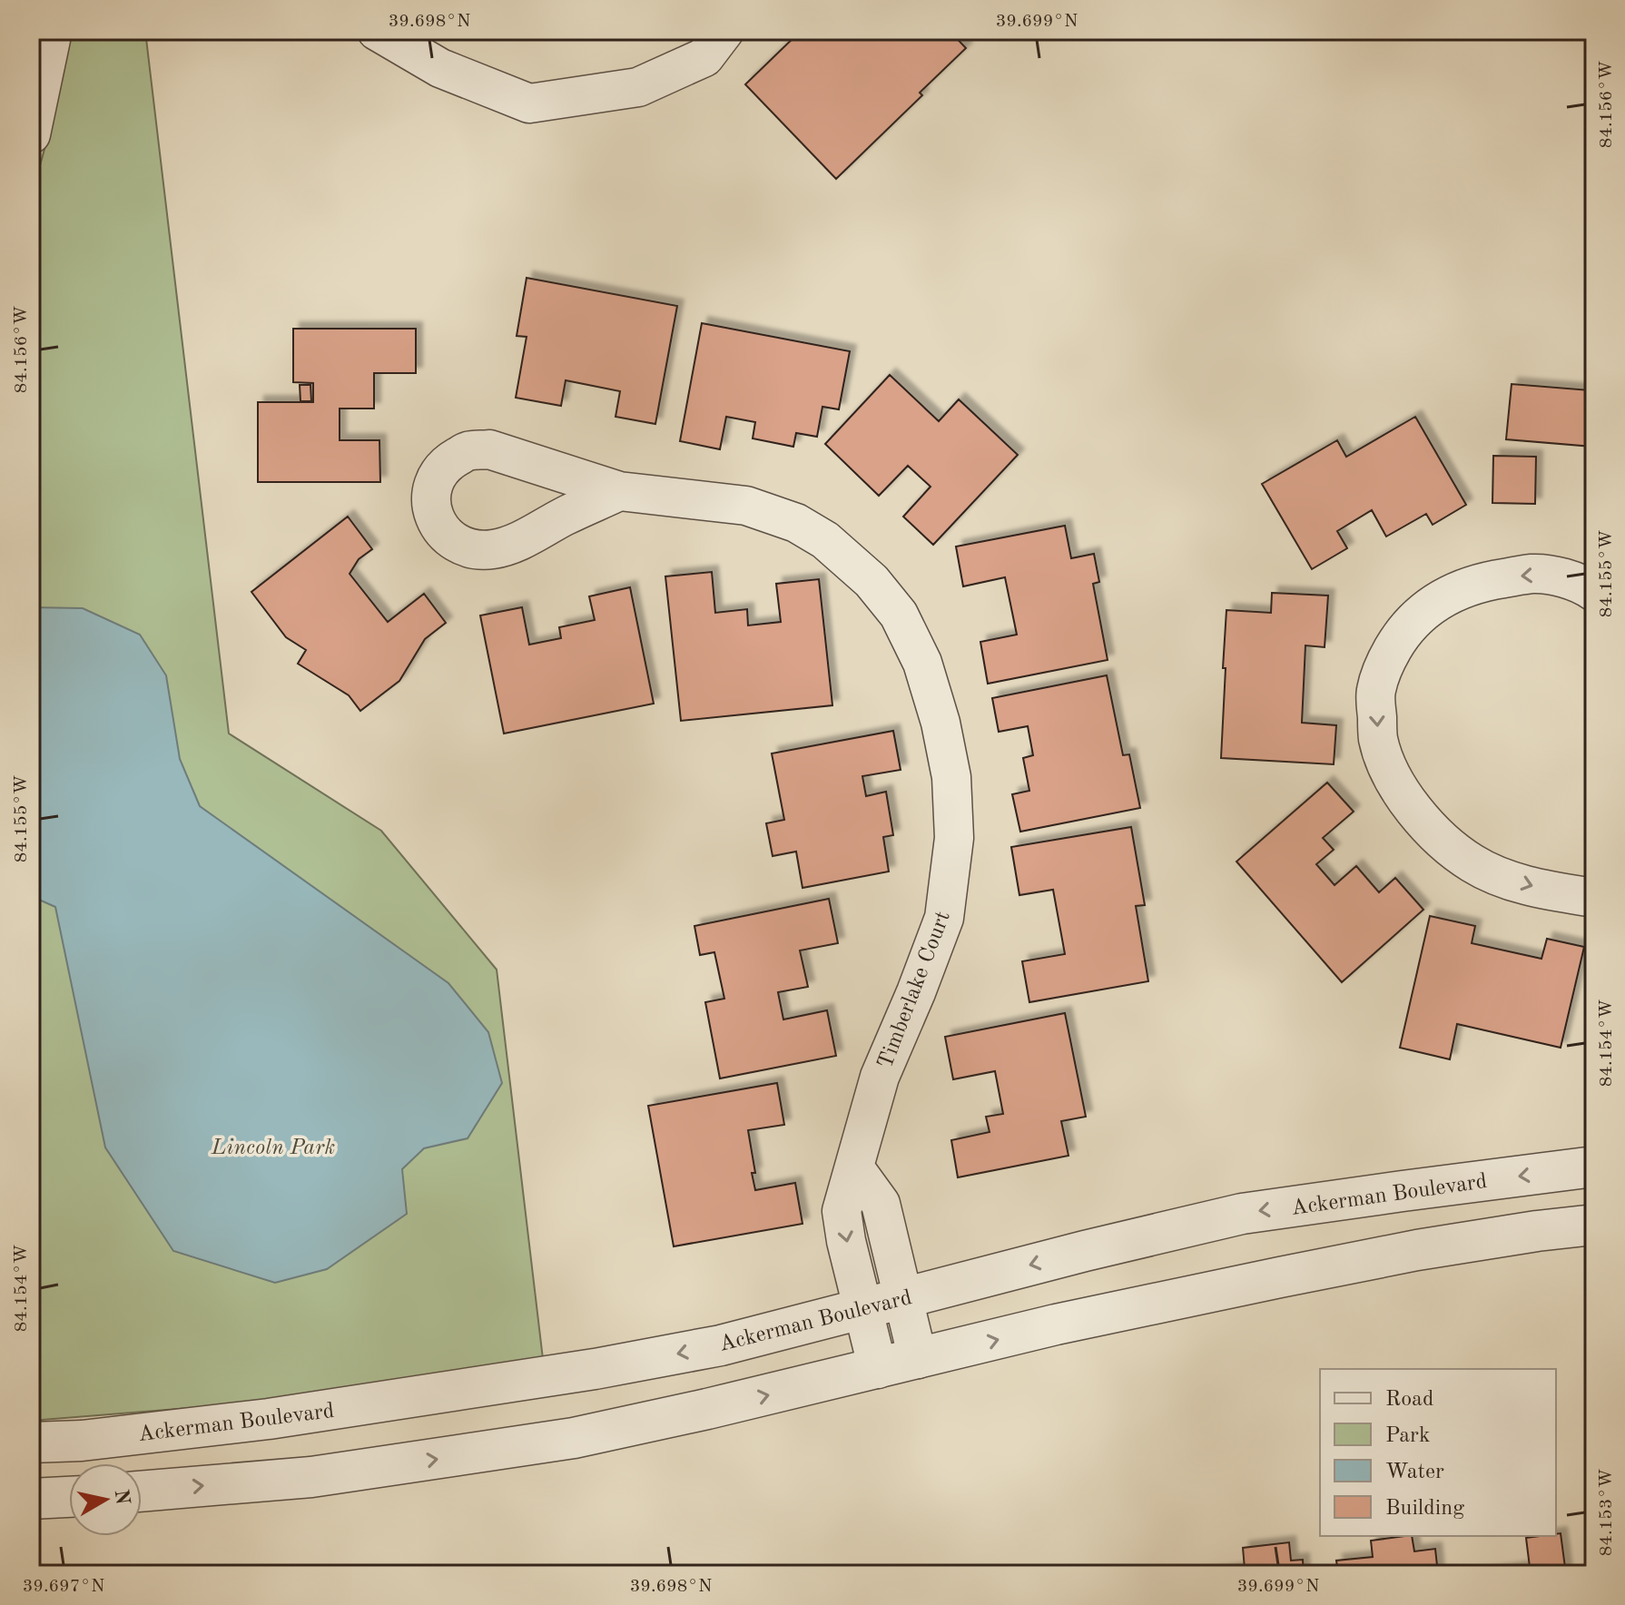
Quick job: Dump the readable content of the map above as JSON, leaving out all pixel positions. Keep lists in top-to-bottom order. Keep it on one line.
{"streets":{"street":["Timberlake Court","Ackerman Boulevard"]},"crossings":[["Timberlake Court","Ackerman Boulevard"]],"parks":["Lincoln Park"],"legend":["Road","Park","Water","Building"],"north":"right","coordinates":["39.698°N","39.699°N","84.156°W","84.155°W","84.154°W","84.153°W","39.697°N"]}
